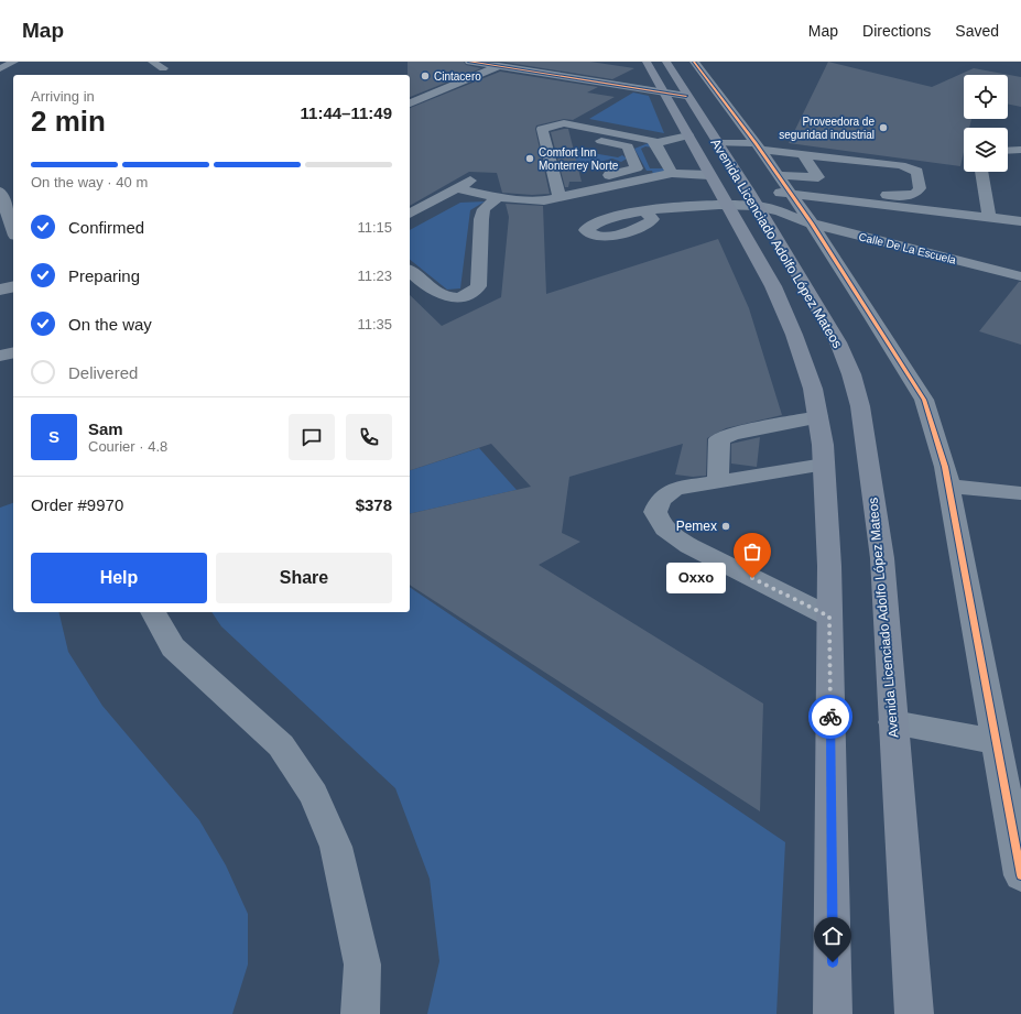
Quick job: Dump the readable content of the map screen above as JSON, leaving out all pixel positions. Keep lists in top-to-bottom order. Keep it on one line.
{"streets":{"main road":["Avenida Licenciado Adolfo López Mateos"],"street":["Calle De La Escuela"]},"crossings":[["Avenida Licenciado Adolfo López Mateos","Calle De La Escuela"]],"places":["Cintacero","Proveedora de seguridad industrial","Comfort Inn Monterrey Norte","Pemex","Oxxo"],"page":{"header":"Map","nav":["Map","Directions","Saved"],"heading":["2 min","Arriving in","11:44–11:49"],"panel":["Sam","Courier · 4.8","Order #9970","$378"],"bar":"On the way · 40 m","list":[["Confirmed","11:15"],["Preparing","11:23"],["On the way","11:35"],"Delivered"],"round":"S","buttons":["Help","Share"],"bubble":"Oxxo"}}
